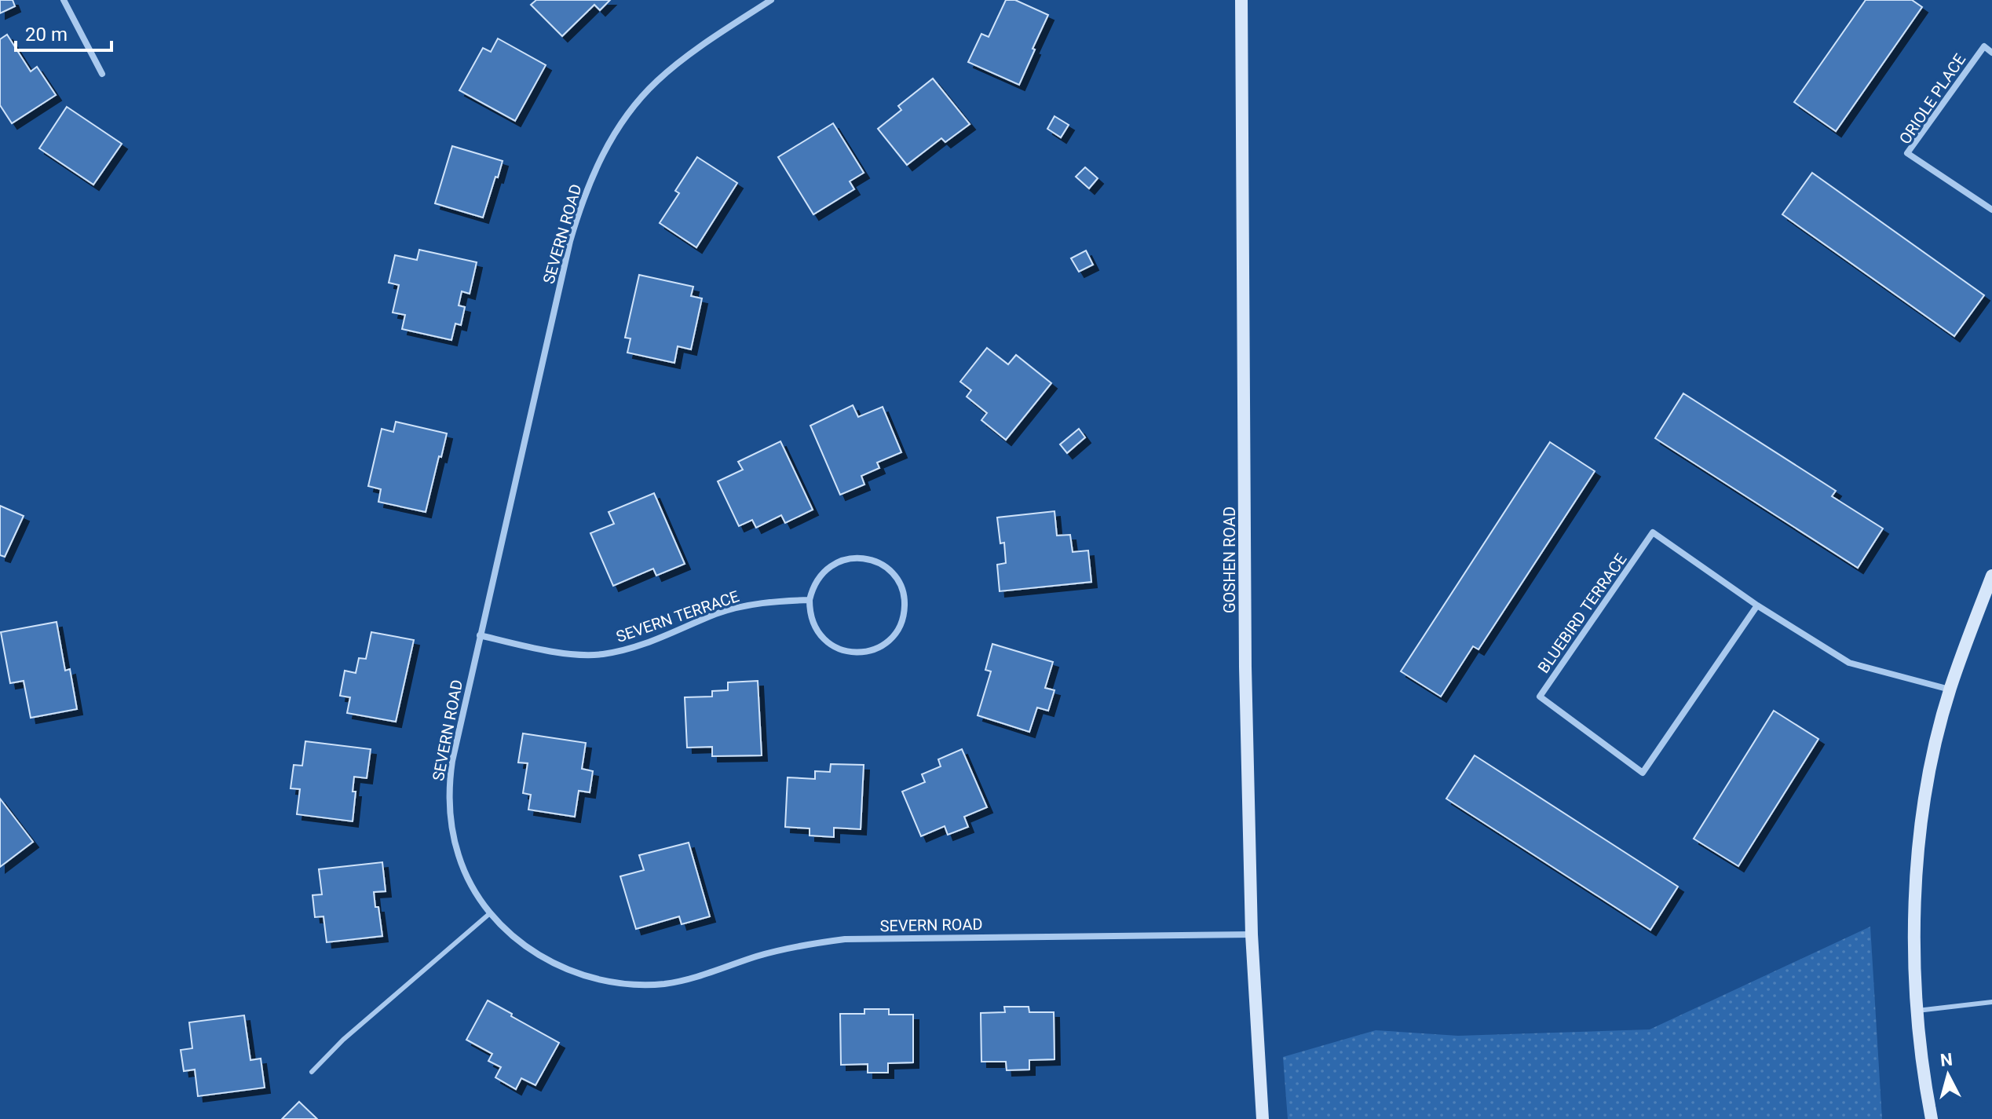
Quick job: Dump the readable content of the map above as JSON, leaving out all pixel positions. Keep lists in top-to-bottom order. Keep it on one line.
{"streets":{"street":["ORIOLE PLACE","SEVERN ROAD","GOSHEN ROAD","BLUEBIRD TERRACE","SEVERN TERRACE"]},"crossings":[["SEVERN ROAD","GOSHEN ROAD"],["SEVERN ROAD","SEVERN TERRACE"]],"scale_bar":"20 m","north":"top"}
